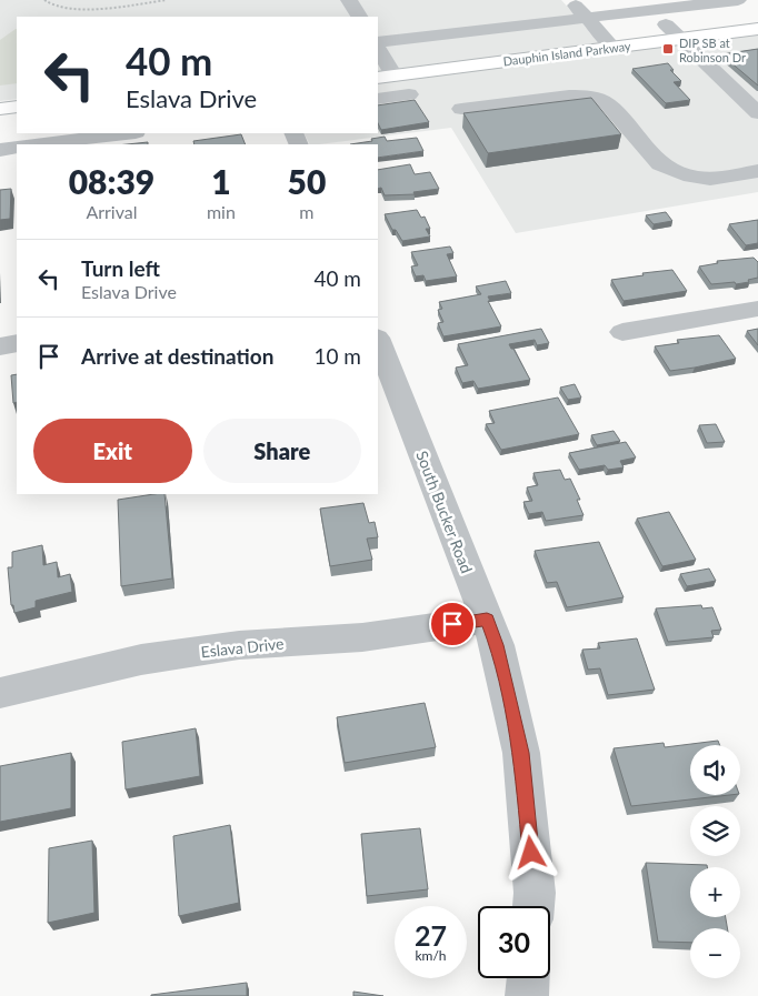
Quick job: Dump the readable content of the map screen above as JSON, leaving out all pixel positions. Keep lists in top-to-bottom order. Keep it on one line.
{"streets":{"main road":["Dauphin Island Parkway"],"street":["South Bucker Road","Eslava Drive"]},"crossings":[["South Bucker Road","Eslava Drive"]],"places":{"transit":["DIP SB at Robinson Dr"]},"page":{"turn":["40 m","Eslava Drive"],"eta":["08:39","Arrival","1","min","50","m"],"list":[{"name":"Turn left","note":"Eslava Drive","value":"40 m"},{"name":"Arrive at destination","value":"10 m"}],"buttons":["Exit","Share"],"map_buttons":["+","−"],"speed":"27 km/h","limit":"30"}}
